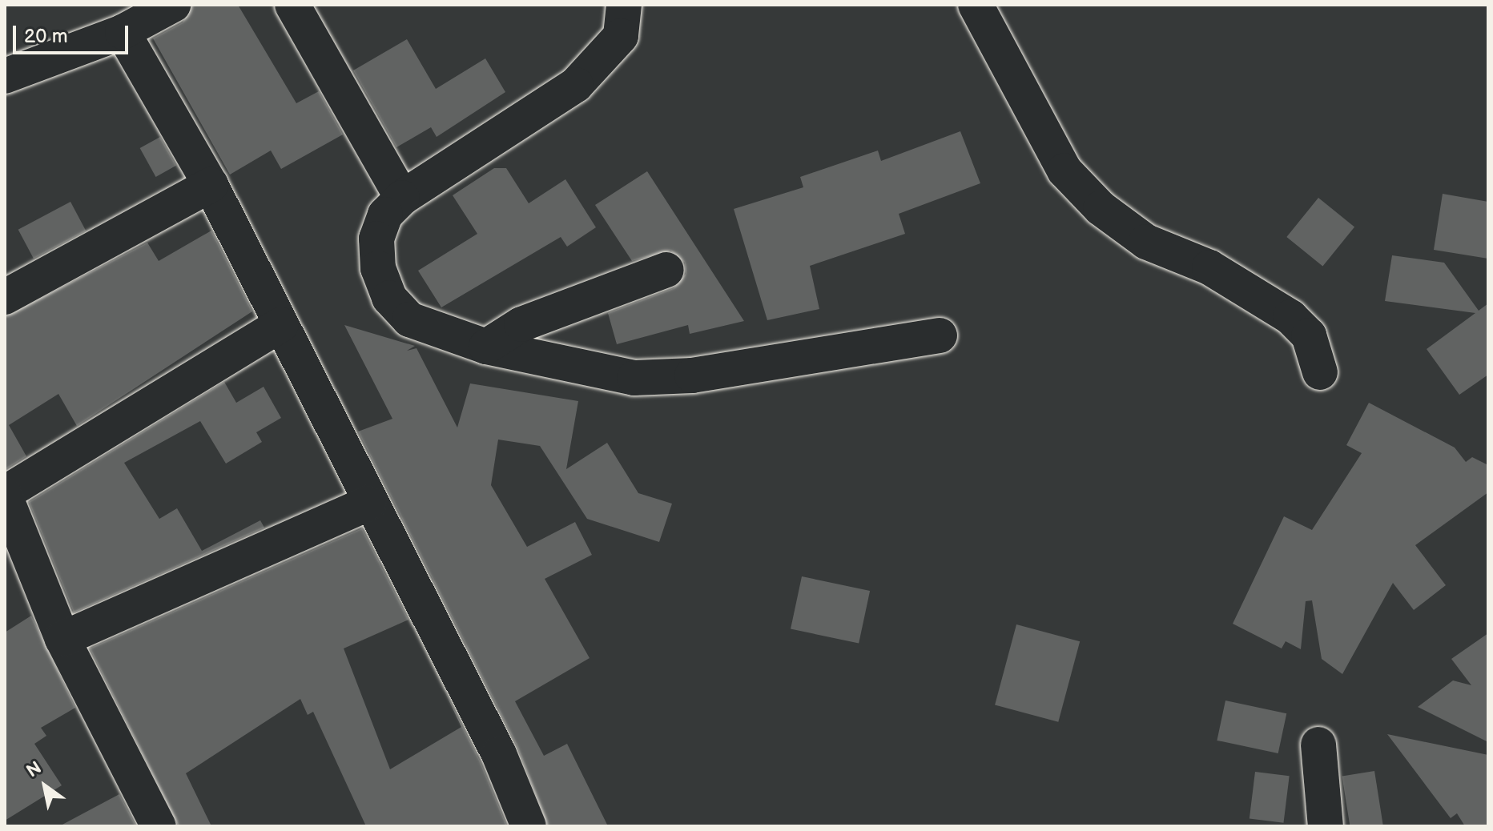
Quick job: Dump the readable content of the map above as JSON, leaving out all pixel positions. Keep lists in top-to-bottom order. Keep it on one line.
{"scale_bar":"20 m","north":"top left"}
